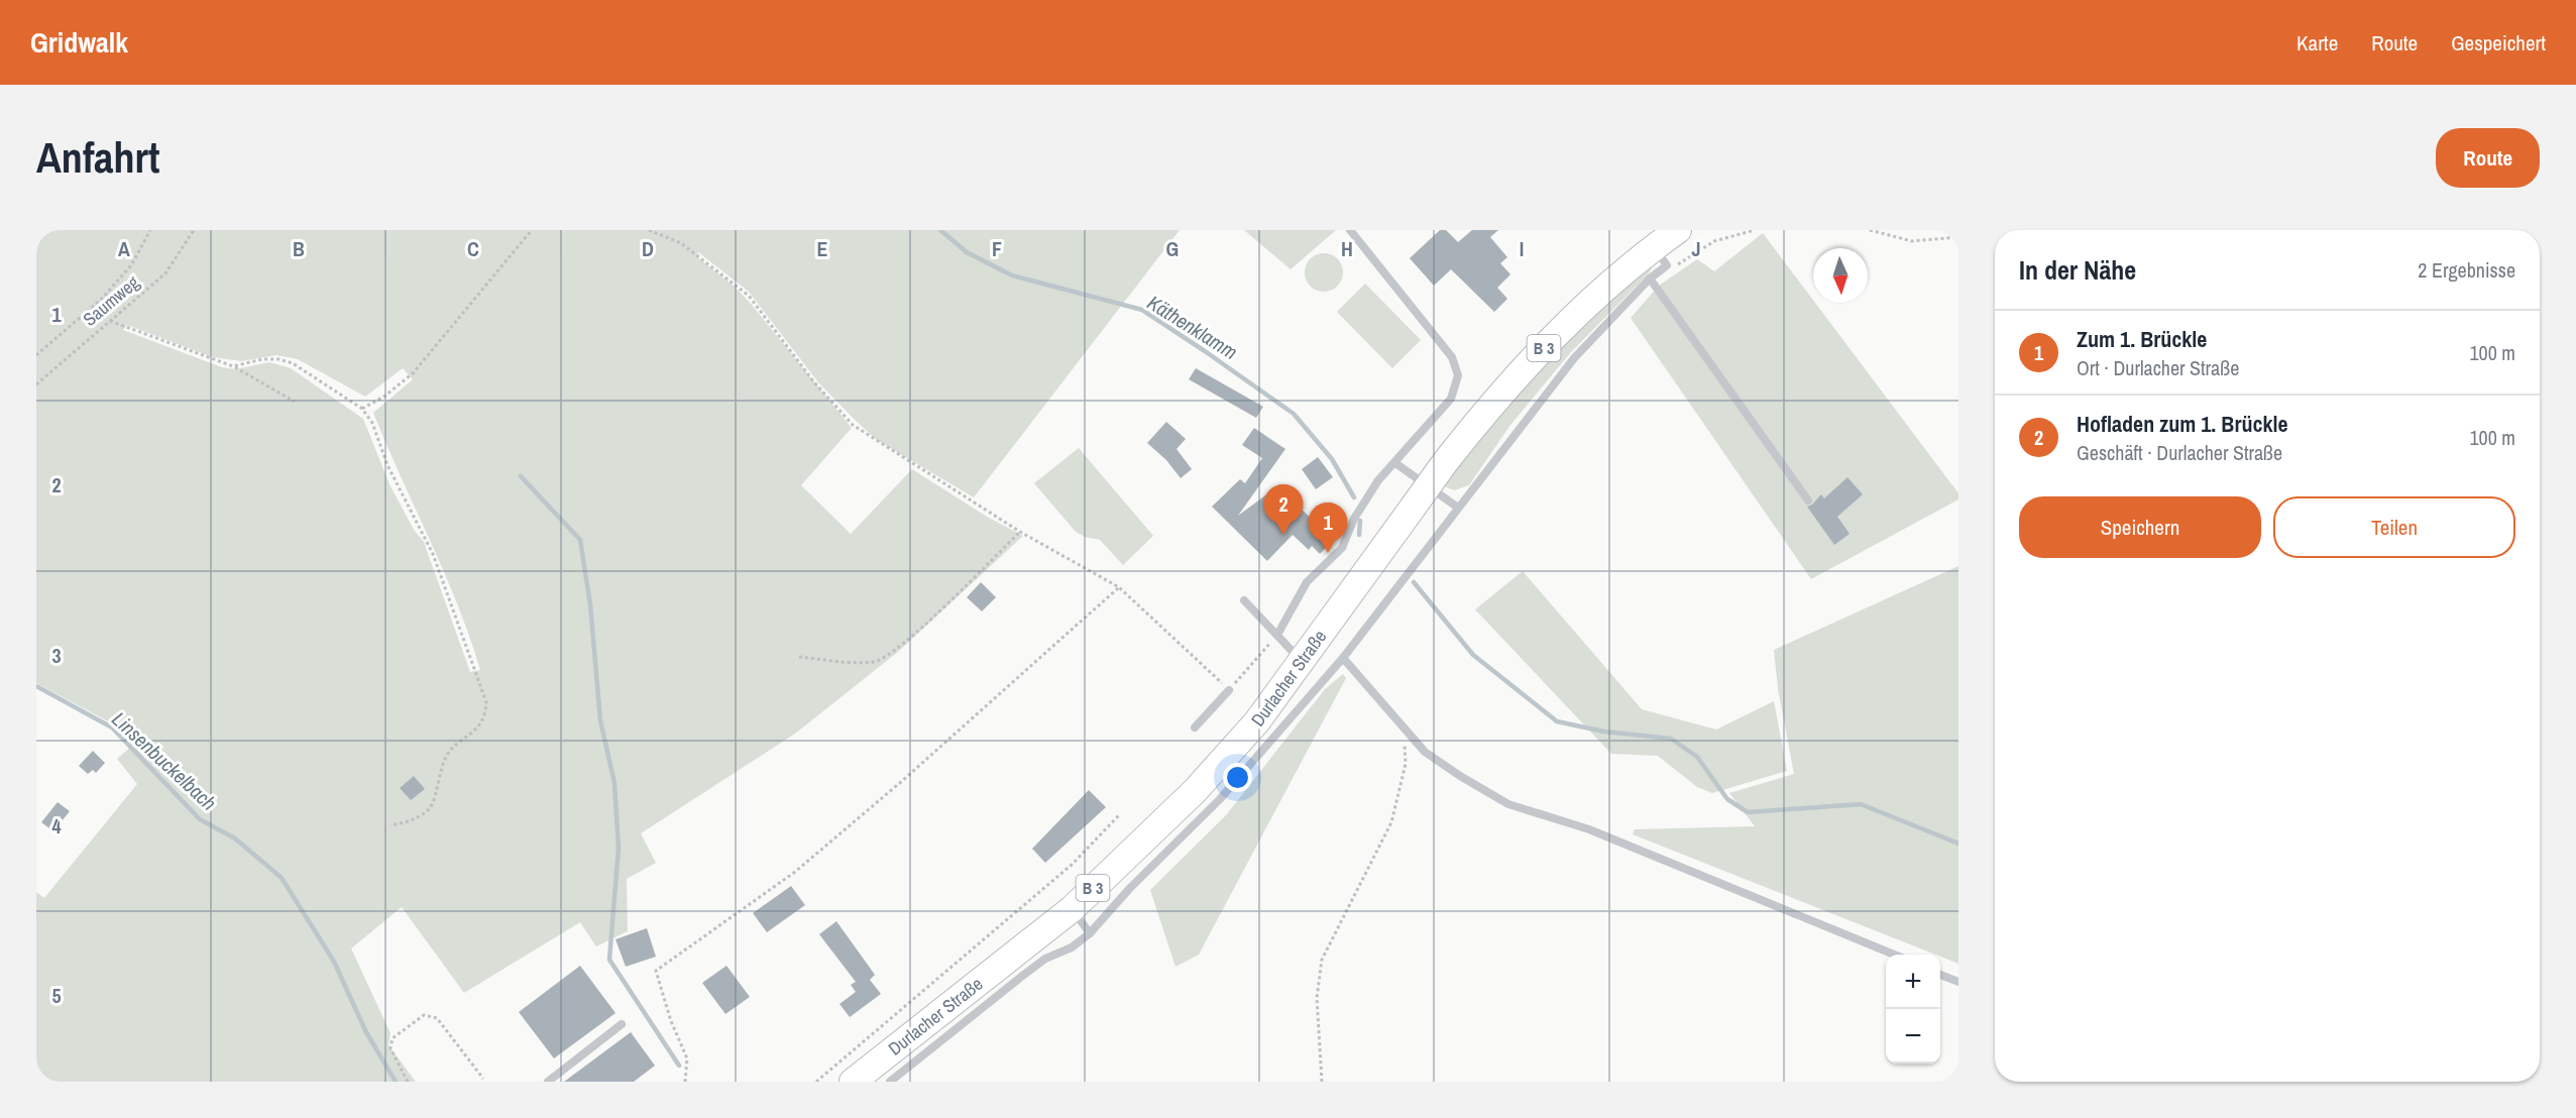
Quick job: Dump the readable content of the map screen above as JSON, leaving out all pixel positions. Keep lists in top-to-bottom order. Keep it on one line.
{"streets":{"main road":["B 3","Durlacher Straße"],"path":["Saumweg"]},"water":["Käthenklamm","Linsenbuckelbach"],"north":"bottom","page":{"header":"Gridwalk","nav":["Karte","Route","Gespeichert"],"buttons":["Route",["Speichern","Teilen"]],"title":"Anfahrt","heading":["In der Nähe","2 Ergebnisse"],"list":[{"mark":"1","name":"Zum 1. Brückle","note":"Ort · Durlacher Straße","value":"100 m"},{"mark":"2","name":"Hofladen zum 1. Brückle","note":"Geschäft · Durlacher Straße","value":"100 m"}],"pins":["2","1"],"map_buttons":["+","−"]},"grid":{"columns":["A","B","C","D","E","F","G","H","I","J"],"rows":["1","2","3","4","5"]}}
